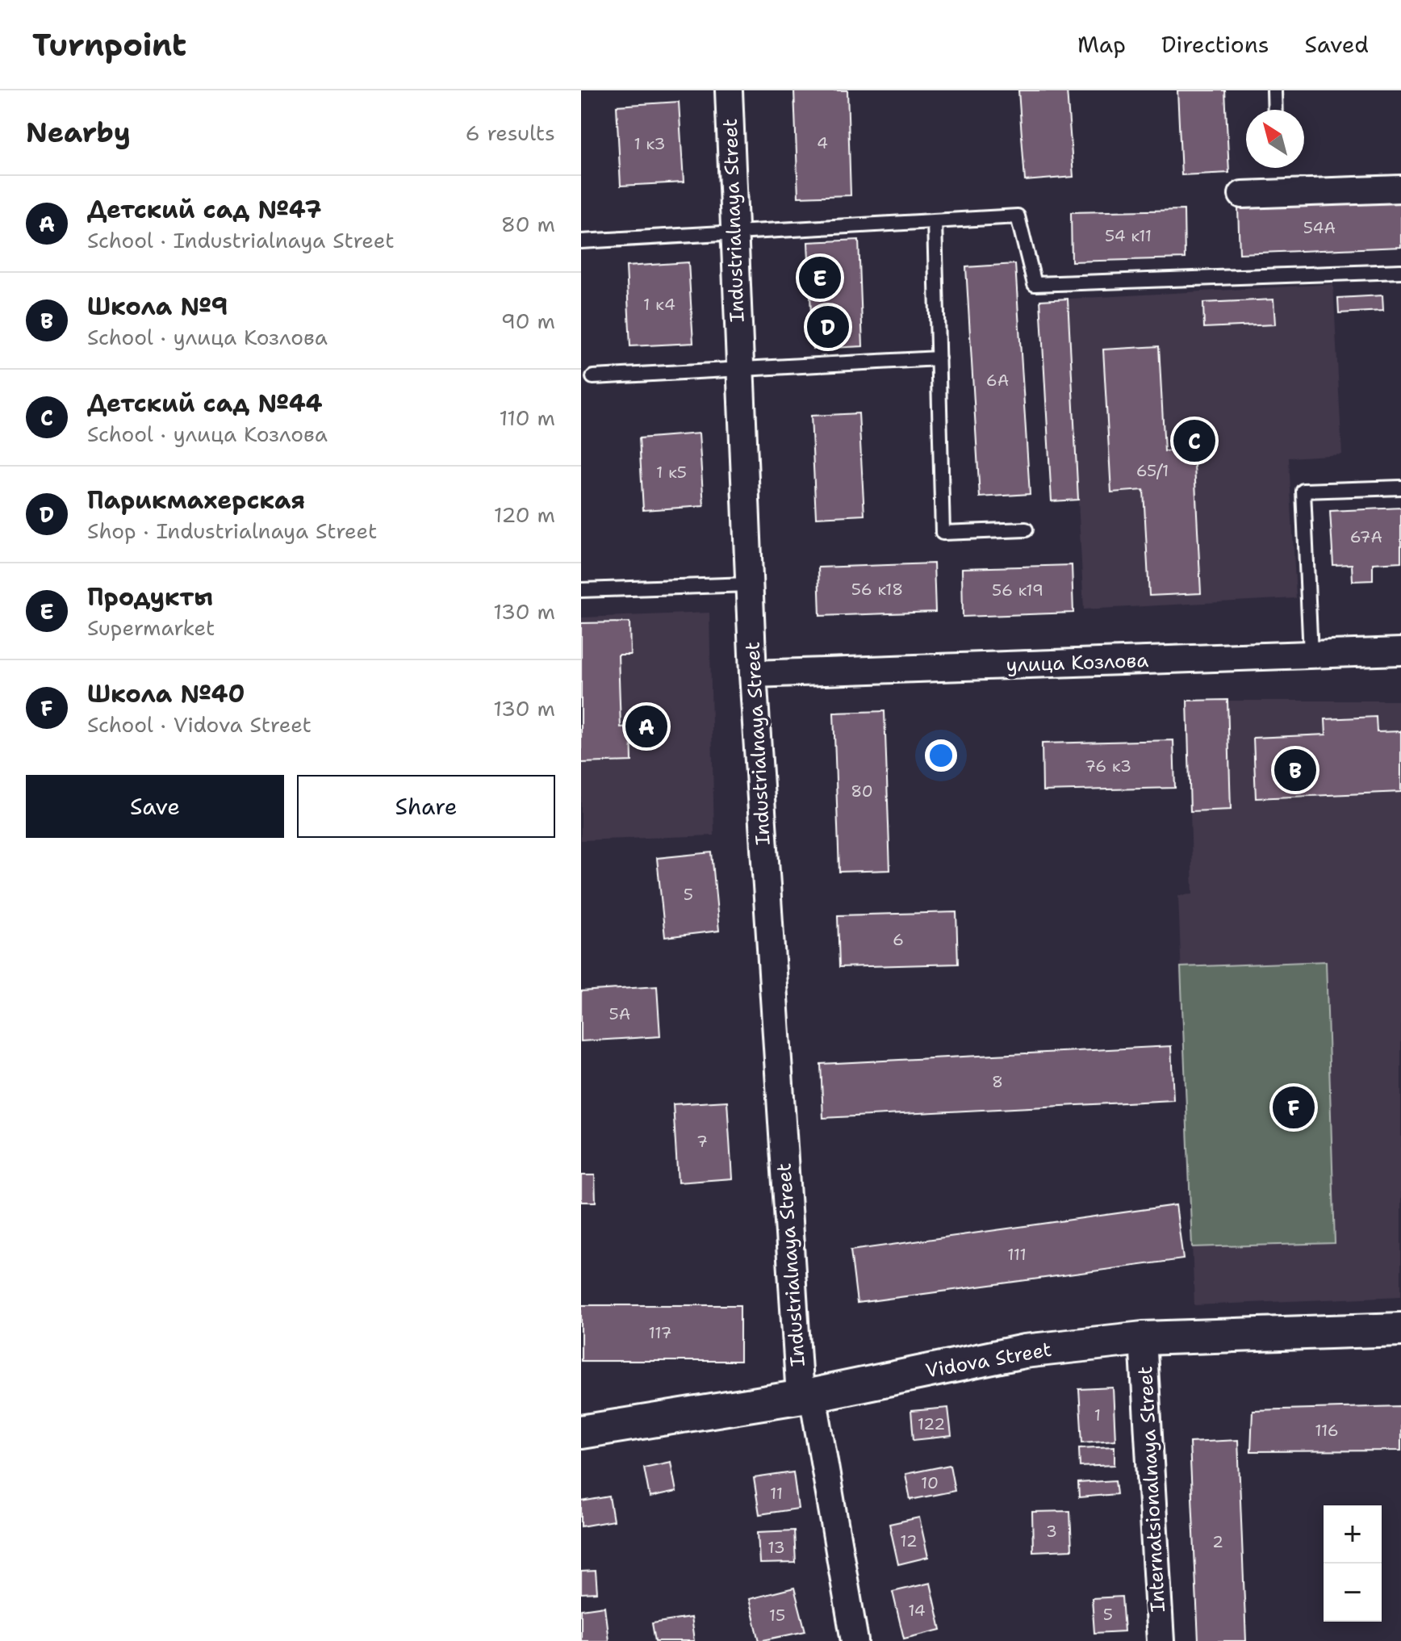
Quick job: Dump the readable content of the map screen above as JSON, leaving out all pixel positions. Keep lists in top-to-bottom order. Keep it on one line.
{"streets":{"street":["Industrialnaya Street","улица Козлова","Vidova Street","Internatsionalnaya Street"]},"crossings":[["Industrialnaya Street","улица Козлова"],["Industrialnaya Street","Vidova Street"],["Vidova Street","Internatsionalnaya Street"]],"house_numbers":["4","1 к3","54А","54 к11","1 к4","6А","65/1","1 к5","67А","56 к18","56 к19","76 к3","80","5","6","5А","8","7","111","117","1","122","116","10","11","3","12","2","13","14","5","15"],"north":"top left","page":{"header":"Turnpoint","nav":["Map","Directions","Saved"],"heading":["Nearby","6 results"],"list":[{"mark":"A","name":"Детский сад №47","note":"School · Industrialnaya Street","value":"80 m"},{"mark":"B","name":"Школа №9","note":"School · улица Козлова","value":"90 m"},{"mark":"C","name":"Детский сад №44","note":"School · улица Козлова","value":"110 m"},{"mark":"D","name":"Парикмахерская","note":"Shop · Industrialnaya Street","value":"120 m"},{"mark":"E","name":"Продукты","note":"Supermarket","value":"130 m"},{"mark":"F","name":"Школа №40","note":"School · Vidova Street","value":"130 m"}],"pins":["E","D","C","A","B","F"],"buttons":["Save","Share"],"map_buttons":["+","−"]}}
